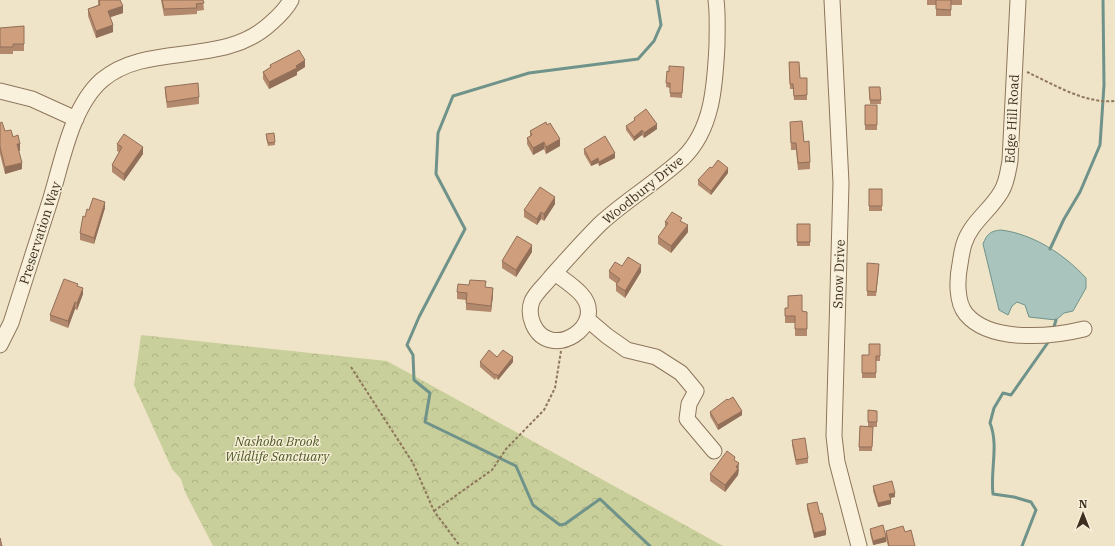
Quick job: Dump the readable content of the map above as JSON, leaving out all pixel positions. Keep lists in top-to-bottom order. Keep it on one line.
{"streets":{"street":["Edge Hill Road","Woodbury Drive","Preservation Way","Snow Drive"]},"parks":["Nashoba Brook Wildlife Sanctuary"],"north":"top"}
